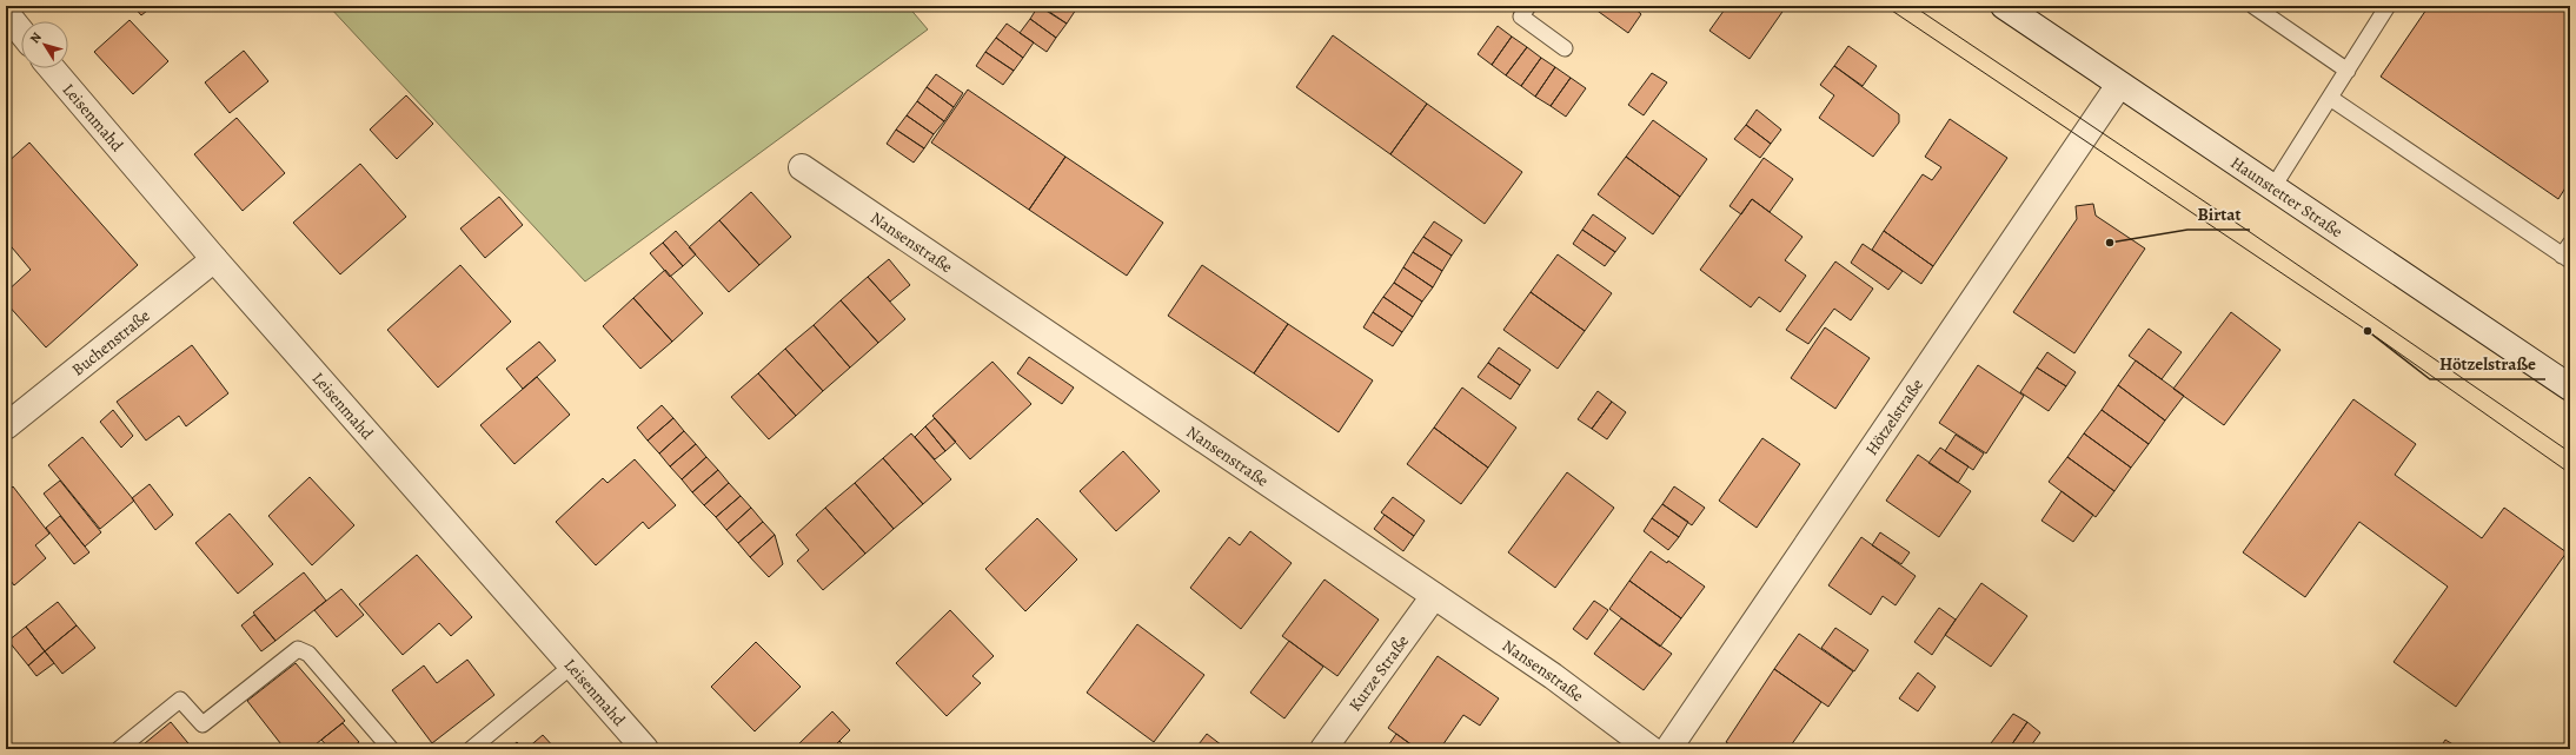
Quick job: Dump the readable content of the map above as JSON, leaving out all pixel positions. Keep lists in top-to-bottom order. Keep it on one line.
{"streets":{"street":["Leisenmahd","Haunstetter Straße","Nansenstraße","Buchenstraße","Hötzelstraße","Kurze Straße"]},"crossings":[["Leisenmahd","Buchenstraße"],["Haunstetter Straße","Hötzelstraße"],["Nansenstraße","Kurze Straße"]],"places":["Birtat","Hötzelstraße"],"north":"top left"}
